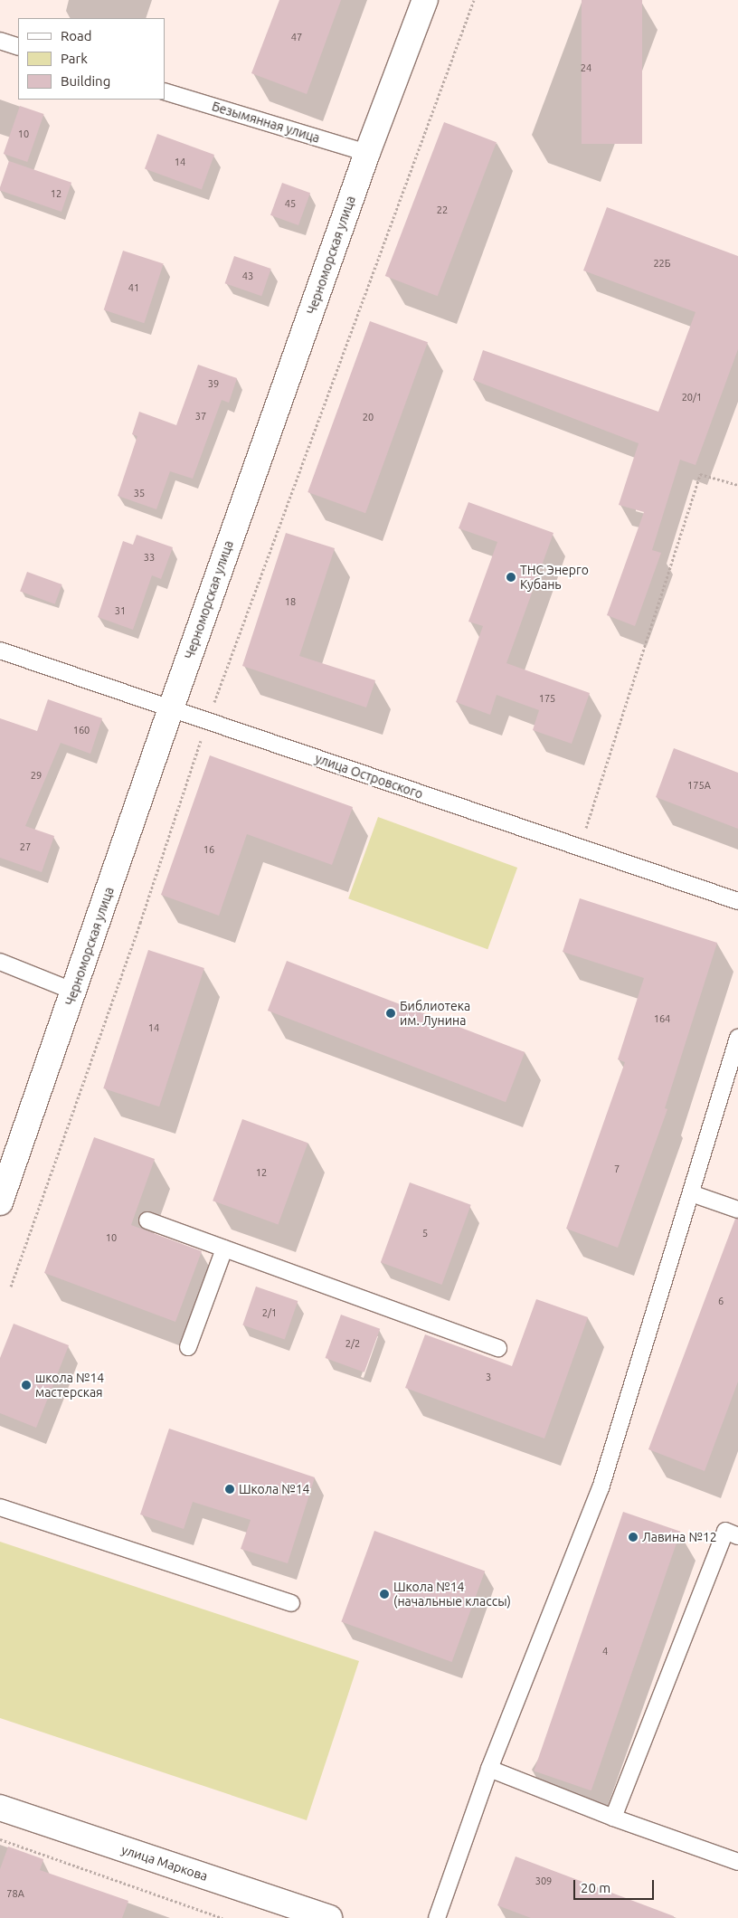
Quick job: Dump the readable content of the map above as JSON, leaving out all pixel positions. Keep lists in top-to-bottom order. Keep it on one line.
{"streets":{"main road":["Черноморская улица","улица Маркова"],"lane":["Безымянная улица","улица Островского"]},"crossings":[["Безымянная улица","Черноморская улица"],["Черноморская улица","улица Островского"]],"places":["ТНС Энерго Кубань","Библиотека им. Лунина","школа №14 мастерская","Школа №14","Лавина №12","Школа №14 (начальные классы)"],"house_numbers":["47","24","10","14","12","45","22","22Б","43","41","39","20/1","37","20","35","33","18","31","175","160","29","175А","27","16","164","14","7","12","5","10","6","2/1","2/2","3","4","309","78А"],"legend":["Road","Park","Building"],"scale_bar":"20 m"}
